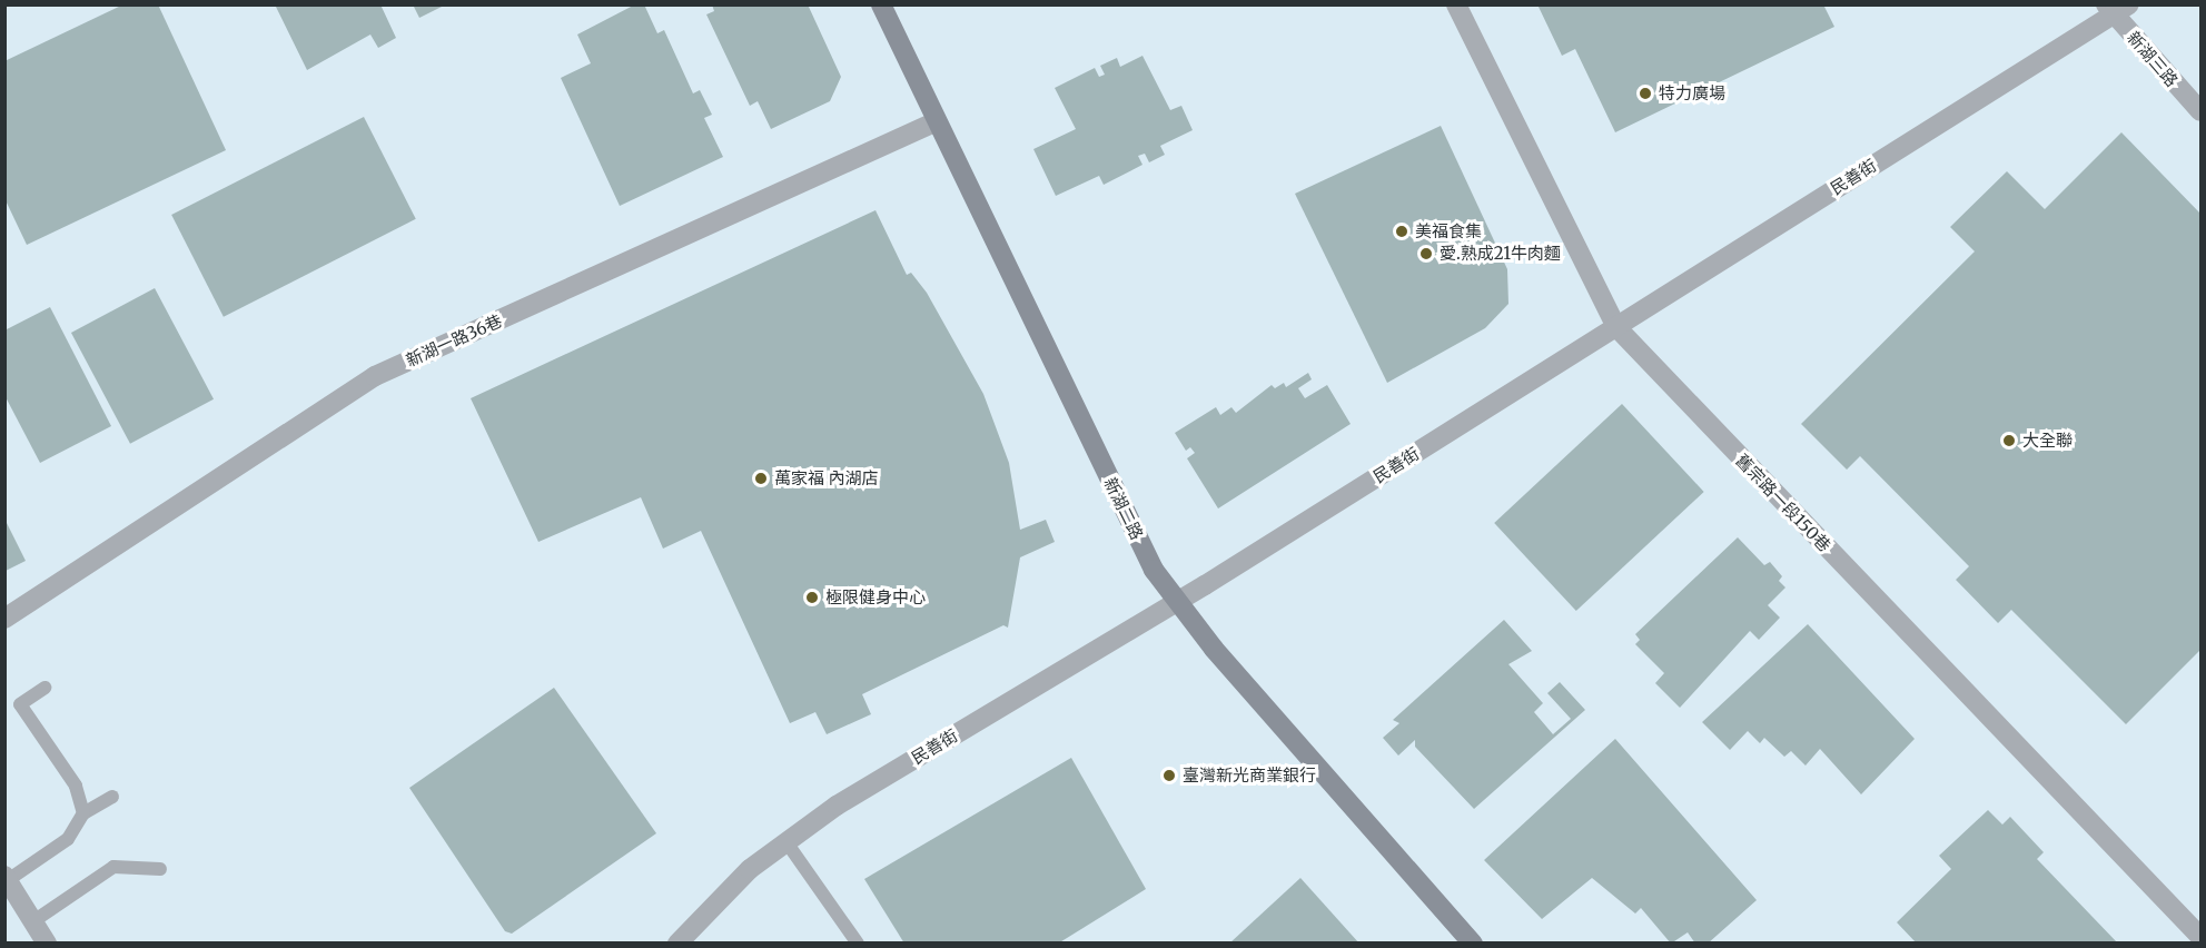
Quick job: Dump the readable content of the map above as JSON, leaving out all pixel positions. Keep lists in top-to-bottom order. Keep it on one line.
{"streets":{"street":["新湖三路","民善街","新湖一路36巷","舊宗路一段150巷","新湖二路"]},"crossings":[["新湖三路","民善街"],["民善街","舊宗路一段150巷"],["民善街","新湖二路"],["新湖一路36巷","新湖二路"]],"places":["特力廣場","美福食集","愛.熟成21牛肉麵","大全聯","萬家福 內湖店","極限健身中心","臺灣新光商業銀行"]}
